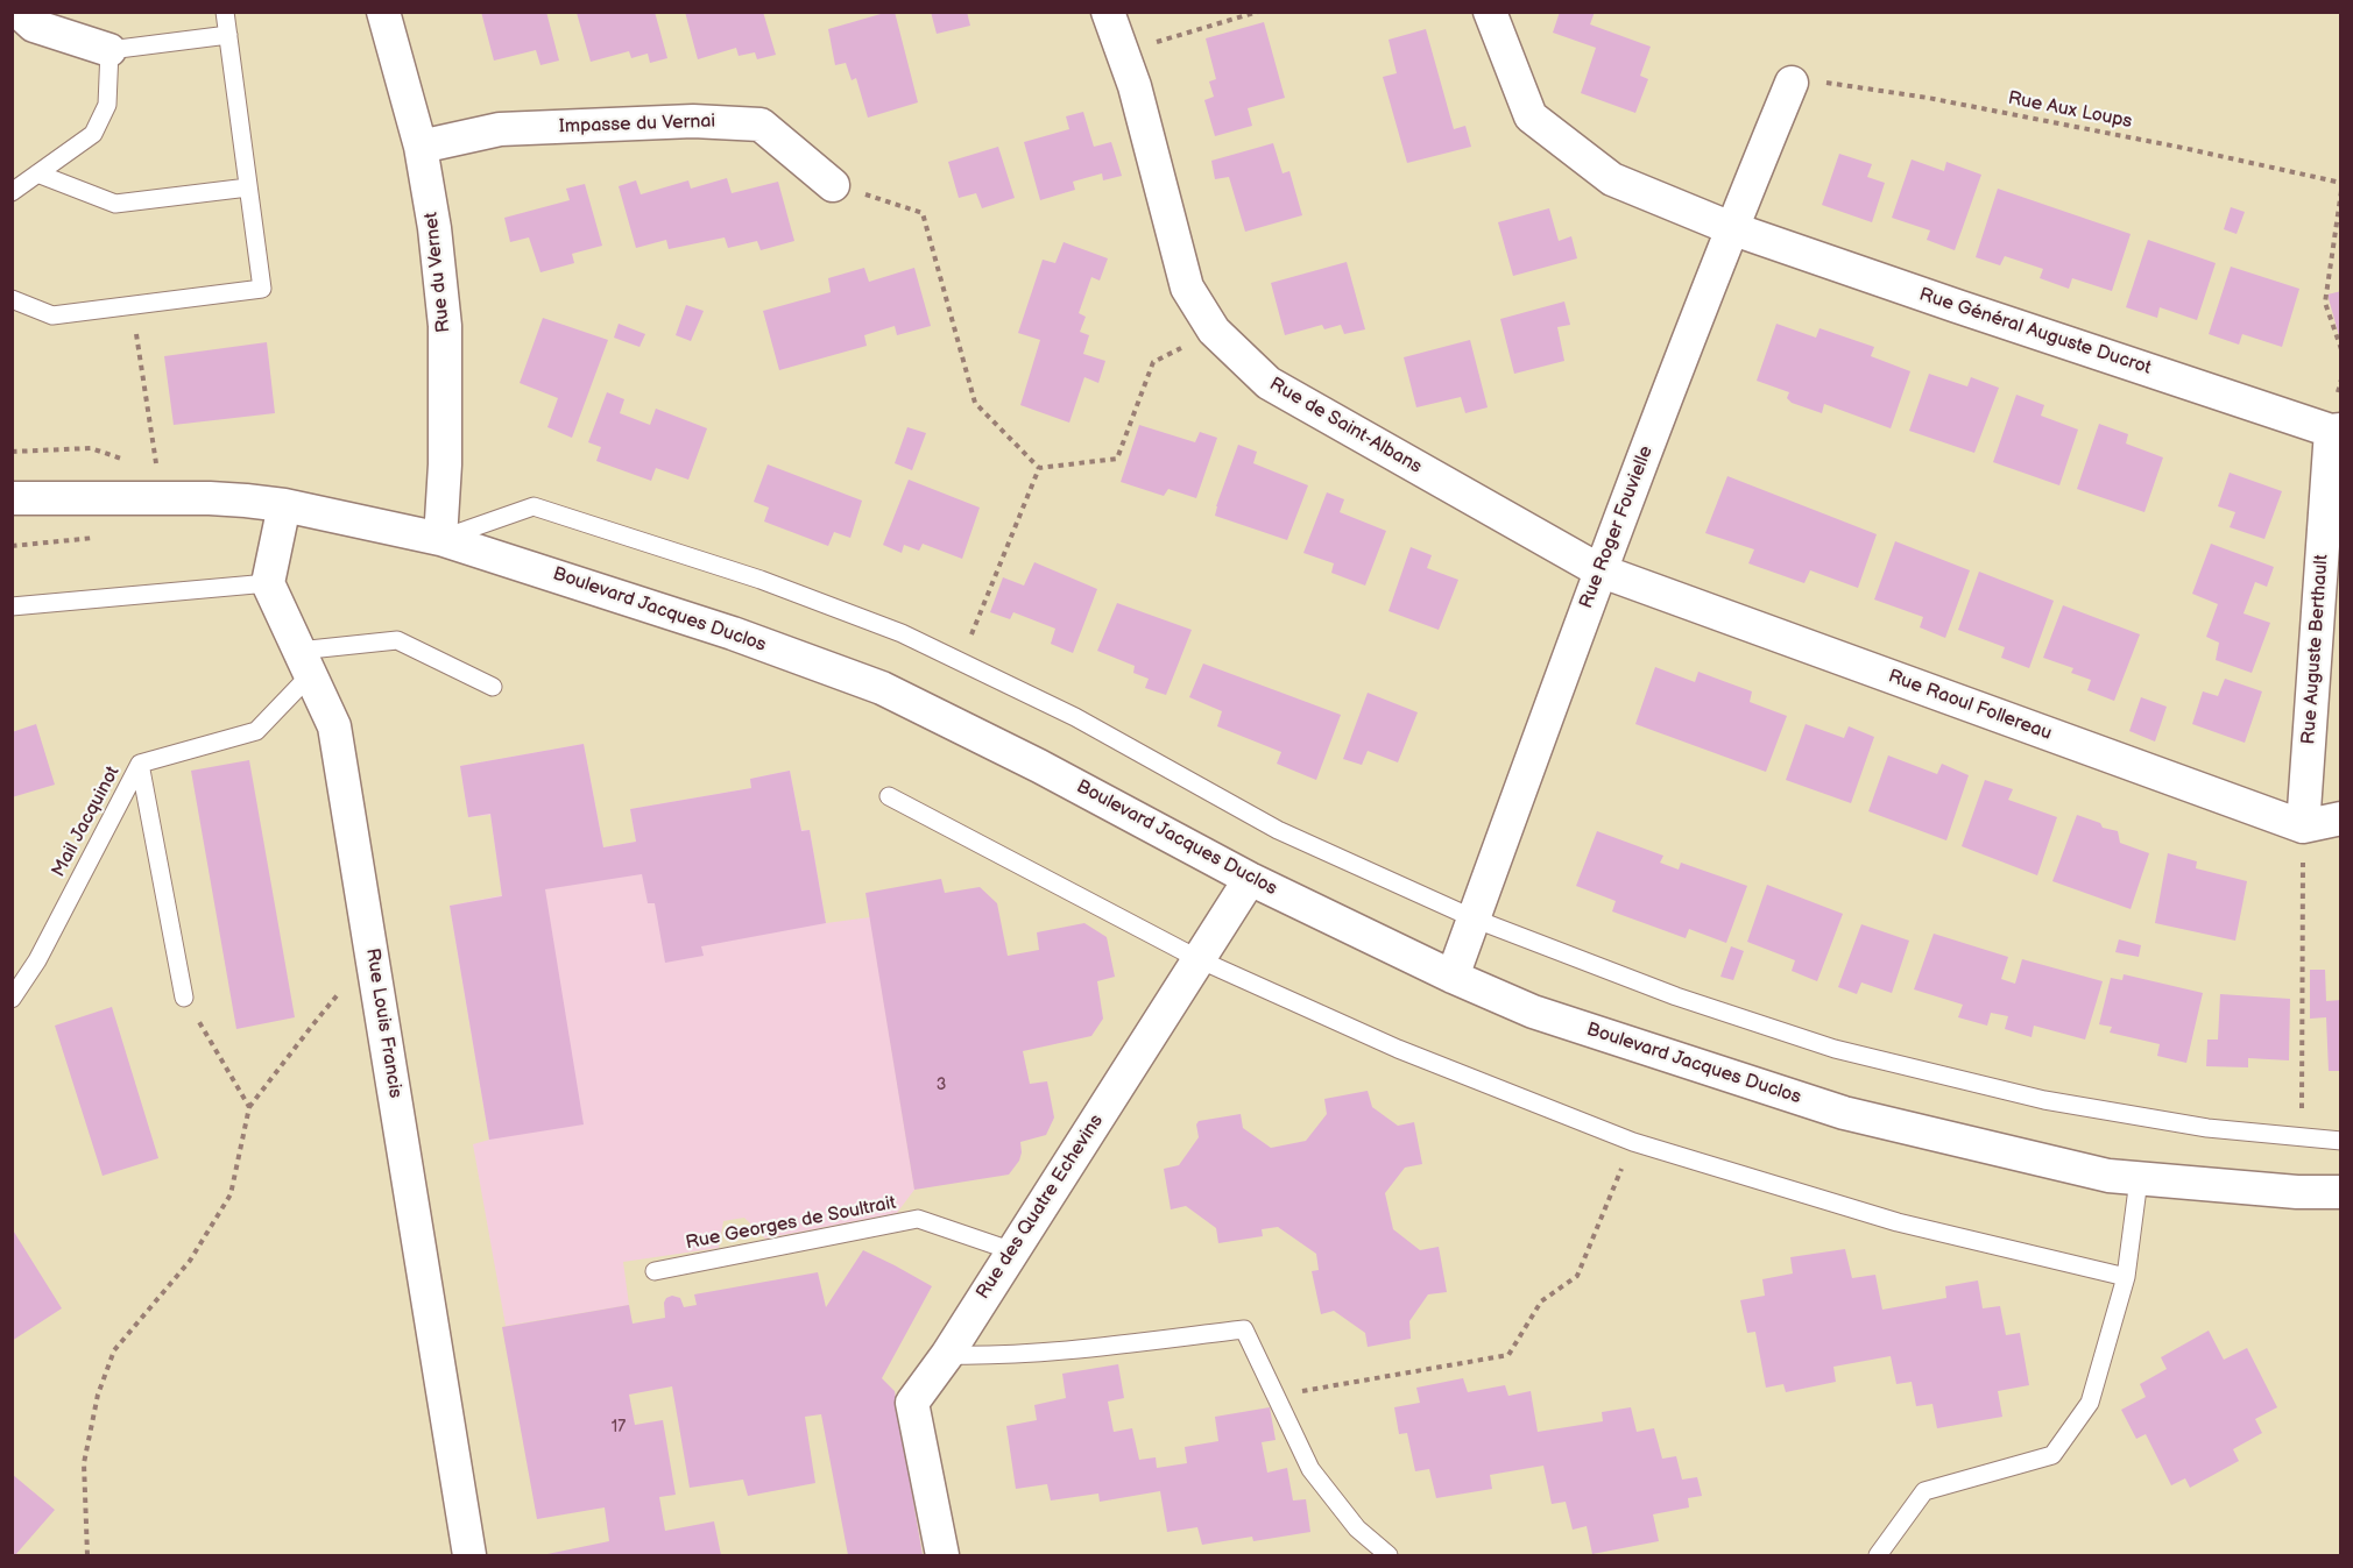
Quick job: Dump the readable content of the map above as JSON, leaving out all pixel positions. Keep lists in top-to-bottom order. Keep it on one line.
{"streets":{"street":["Impasse du Vernai","Rue du Vernet","Rue Général Auguste Ducrot","Rue de Saint-Albans","Rue Roger Fouvielle","Boulevard Jacques Duclos","Rue Auguste Berthault","Rue Raoul Follereau","Rue Louis Francis","Rue des Quatre Echevins"],"lane":["Mail Jacquinot","Rue Georges de Soultrait"],"path":["Rue Aux Loups"]},"crossings":[["Rue Aux Loups","Rue Roger Fouvielle"],["Impasse du Vernai","Rue du Vernet"],["Rue du Vernet","Boulevard Jacques Duclos"],["Rue Général Auguste Ducrot","Rue Roger Fouvielle"],["Rue Général Auguste Ducrot","Rue Auguste Berthault"],["Rue de Saint-Albans","Rue Roger Fouvielle"],["Rue de Saint-Albans","Rue Raoul Follereau"],["Rue Roger Fouvielle","Boulevard Jacques Duclos"],["Rue Roger Fouvielle","Rue Raoul Follereau"],["Boulevard Jacques Duclos","Rue des Quatre Echevins"],["Rue Auguste Berthault","Rue Raoul Follereau"],["Mail Jacquinot","Rue Louis Francis"],["Rue des Quatre Echevins","Rue Georges de Soultrait"]],"house_numbers":["3","17"]}
